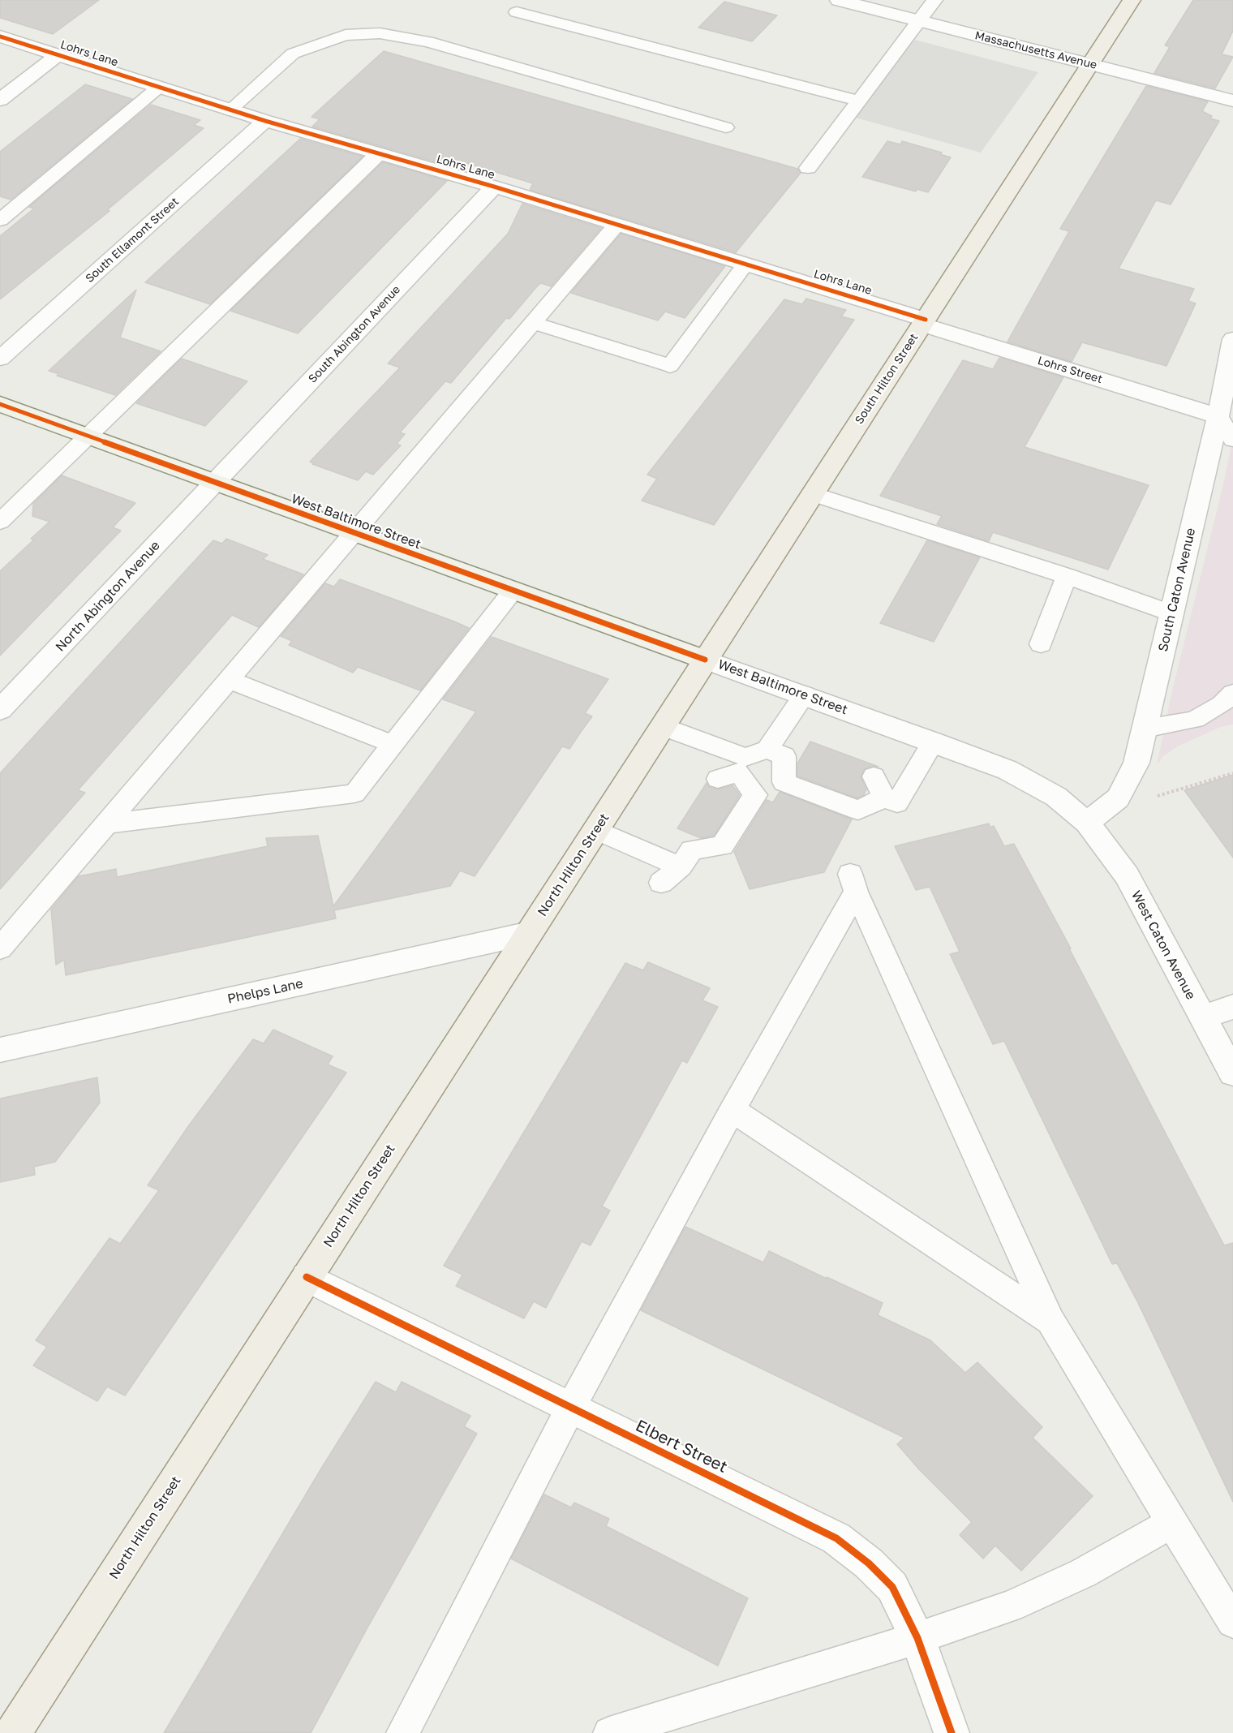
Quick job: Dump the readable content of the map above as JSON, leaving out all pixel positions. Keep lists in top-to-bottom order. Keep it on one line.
{"streets":{"main road":["South Hilton Street","West Baltimore Street","North Hilton Street"],"street":["Massachusetts Avenue","Lohrs Lane","South Ellamont Street","South Abington Avenue","Lohrs Street","South Caton Avenue","North Abington Avenue","West Caton Avenue","Phelps Lane","Elbert Street"]},"crossings":[["Massachusetts Avenue","South Hilton Street"],["Lohrs Lane","South Ellamont Street"],["Lohrs Lane","South Abington Avenue"],["Lohrs Lane","Lohrs Street"],["Lohrs Lane","South Hilton Street"],["South Abington Avenue","West Baltimore Street"],["South Abington Avenue","North Abington Avenue"],["Lohrs Street","South Hilton Street"],["Lohrs Street","South Caton Avenue"],["South Hilton Street","West Baltimore Street"],["South Hilton Street","North Hilton Street"],["West Baltimore Street","South Caton Avenue"],["West Baltimore Street","North Abington Avenue"],["West Baltimore Street","North Hilton Street"],["West Baltimore Street","West Caton Avenue"],["South Caton Avenue","West Caton Avenue"],["North Hilton Street","Phelps Lane"],["North Hilton Street","Elbert Street"]]}
